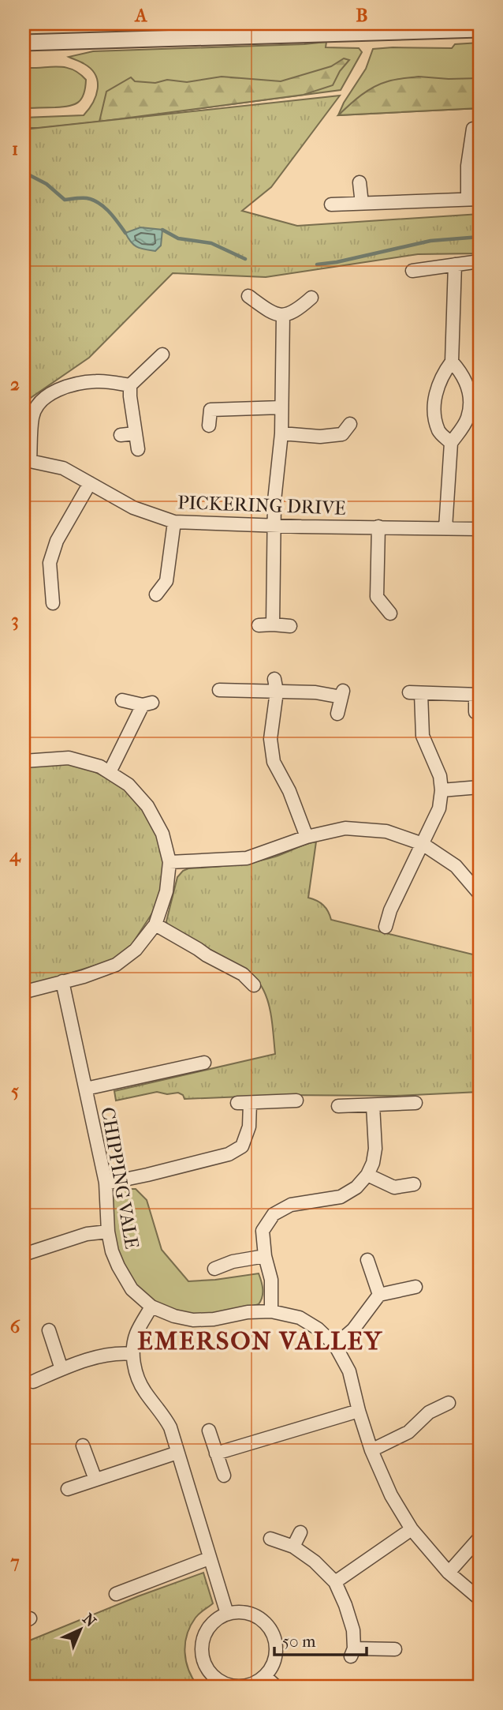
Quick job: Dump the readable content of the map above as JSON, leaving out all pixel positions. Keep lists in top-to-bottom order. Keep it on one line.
{"streets":{"street":["PICKERING DRIVE","CHIPPING VALE"]},"districts":["EMERSON VALLEY"],"scale_bar":"50 m","north":"top right","grid":{"columns":["A","B"],"rows":["1","2","3","4","5","6","7"]}}
